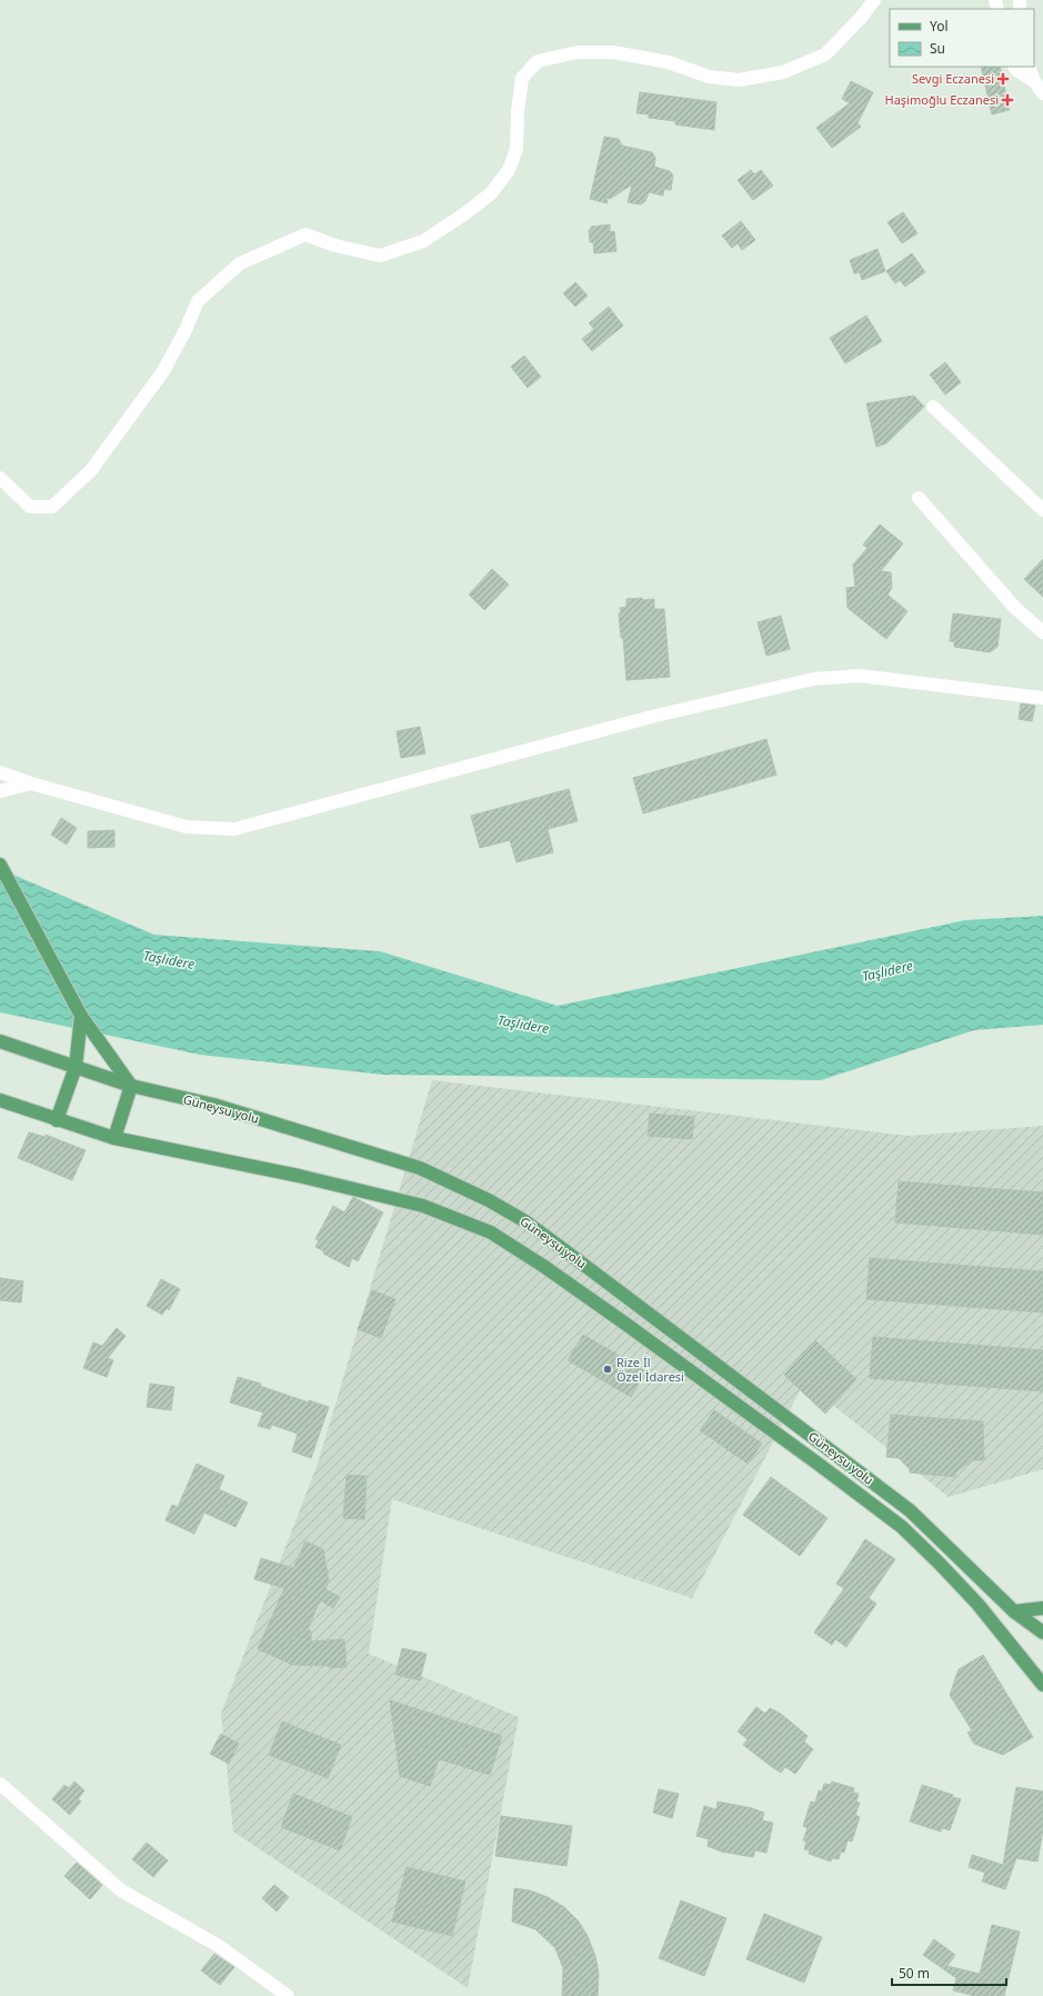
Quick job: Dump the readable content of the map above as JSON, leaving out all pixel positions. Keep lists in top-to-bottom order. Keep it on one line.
{"streets":{"main road":["Güneysu yolu"]},"water":["Taşlıdere"],"places":{"health":["Sevgi Eczanesi","Haşimoğlu Eczanesi"],"other":["Rize İl Özel İdaresi"]},"legend":["Yol","Su"],"scale_bar":"50 m"}
